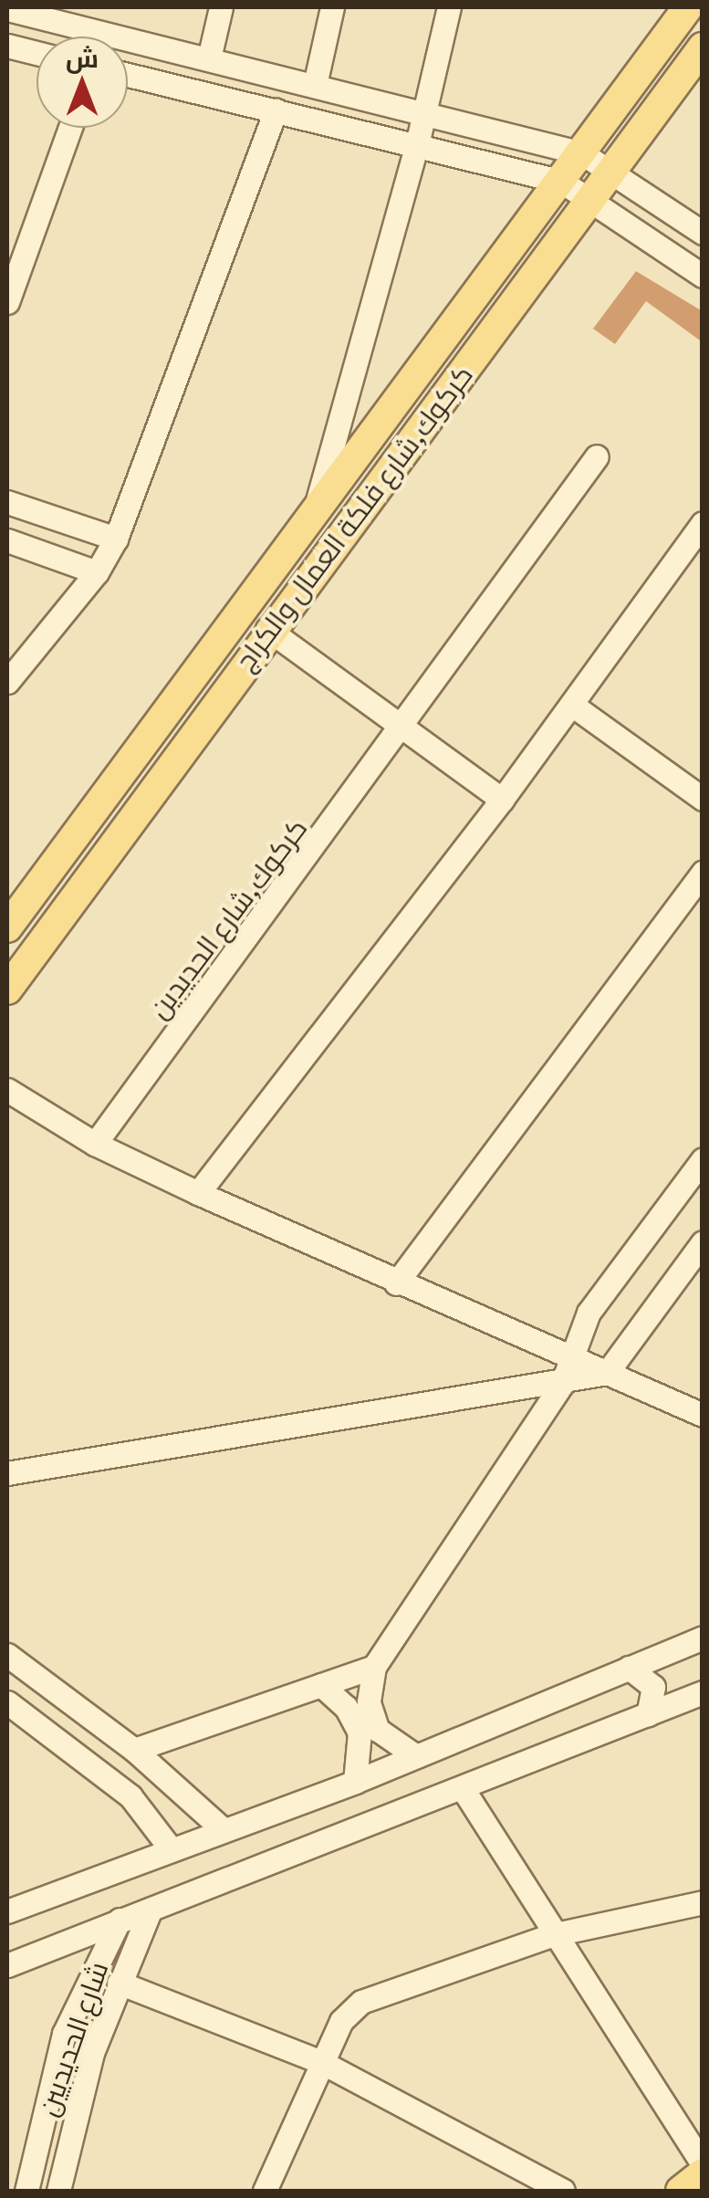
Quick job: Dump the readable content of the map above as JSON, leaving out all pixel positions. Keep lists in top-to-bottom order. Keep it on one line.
{"streets":{"main road":["كركوك,شارع فلكة العمال والكراج"],"street":["كركوك,شارع الحديدين","شارع الحديديين"]},"north":"top"}
